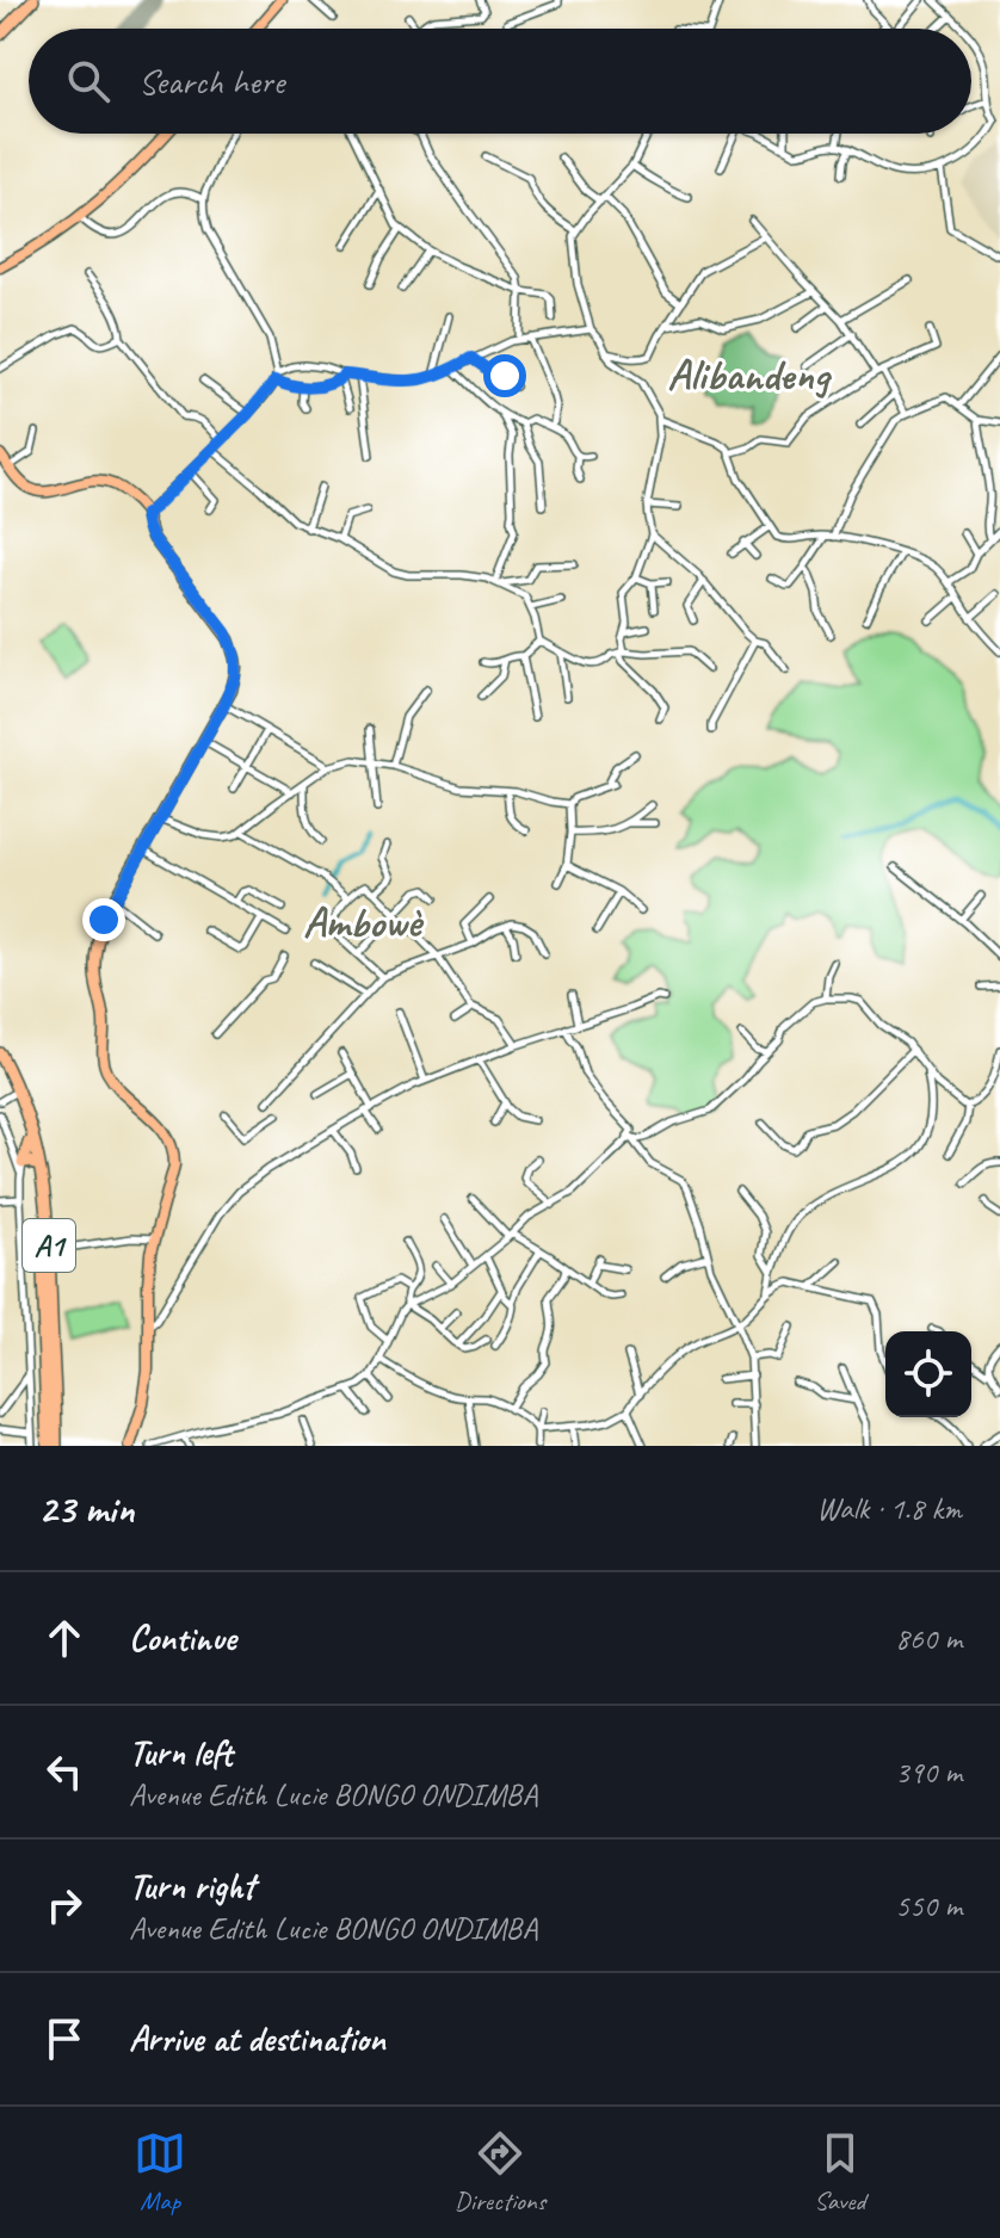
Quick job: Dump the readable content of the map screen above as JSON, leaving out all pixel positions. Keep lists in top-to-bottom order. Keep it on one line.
{"streets":{"highway":["A1"]},"districts":["Alibandeng","Ambowè"],"page":{"search":"Search here","heading":["23 min","Walk · 1.8 km"],"list":[["Continue","860 m"],["Turn left","Avenue Edith Lucie BONGO ONDIMBA","390 m"],["Turn right","Avenue Edith Lucie BONGO ONDIMBA","550 m"],"Arrive at destination"],"nav":["Map","Directions","Saved"]}}
